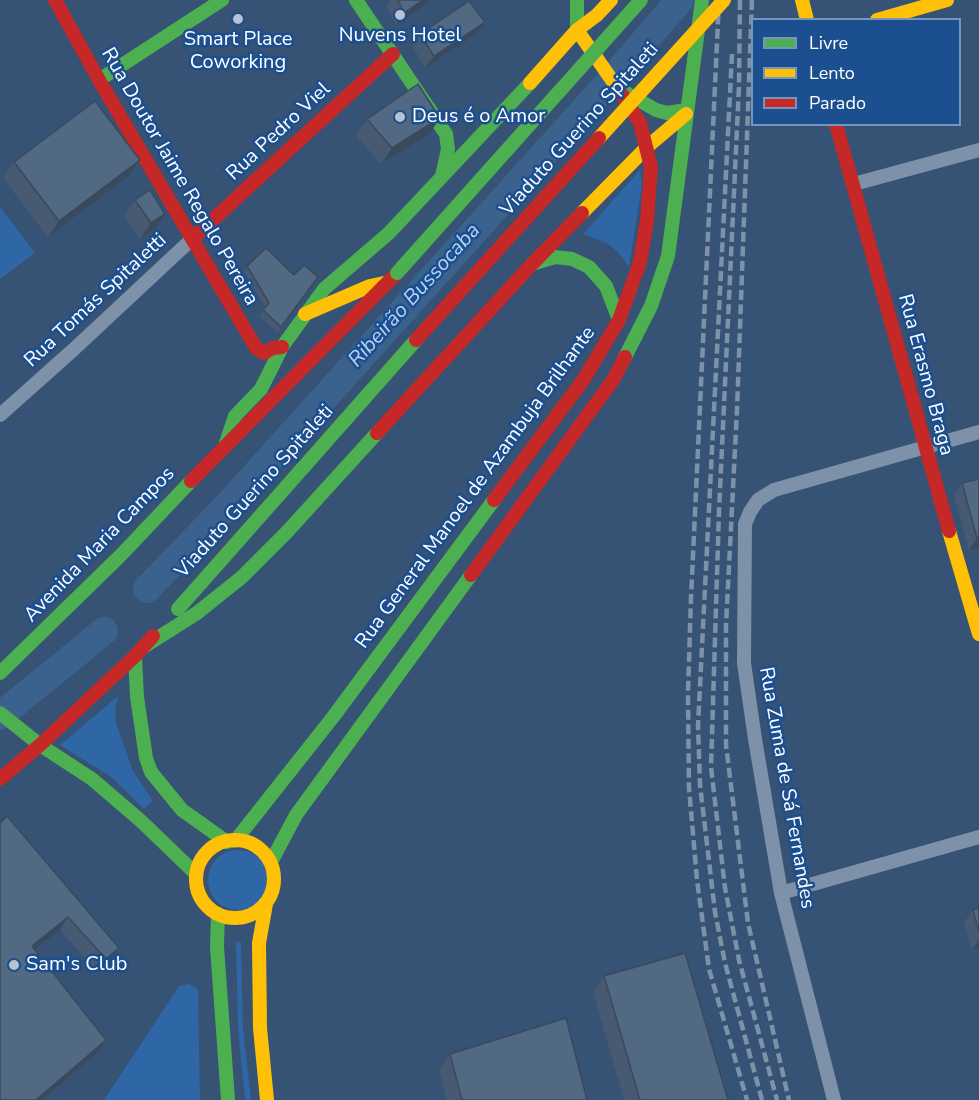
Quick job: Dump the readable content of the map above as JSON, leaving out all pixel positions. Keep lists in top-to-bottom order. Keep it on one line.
{"streets":{"main road":["Viaduto Guerino Spitaleti","Rua Pedro Viel","Rua Doutor Jaime Regalo Pereira","Rua Erasmo Braga","Rua General Manoel de Azambuja Brilhante","Avenida Maria Campos"],"street":["Rua Tomás Spitaletti","Rua Zuma de Sá Fernandes"]},"crossings":[["Rua Pedro Viel","Rua Doutor Jaime Regalo Pereira"],["Rua Pedro Viel","Rua Tomás Spitaletti"],["Rua Doutor Jaime Regalo Pereira","Rua Tomás Spitaletti"],["Rua Doutor Jaime Regalo Pereira","Avenida Maria Campos"],["Rua Erasmo Braga","Rua Zuma de Sá Fernandes"],["Rua General Manoel de Azambuja Brilhante","Avenida Maria Campos"]],"water":["Ribeirão Bussocaba"],"places":["Nuvens Hotel","Smart Place Coworking","Deus é o Amor","Sam's Club"],"legend":["Livre","Lento","Parado"]}
